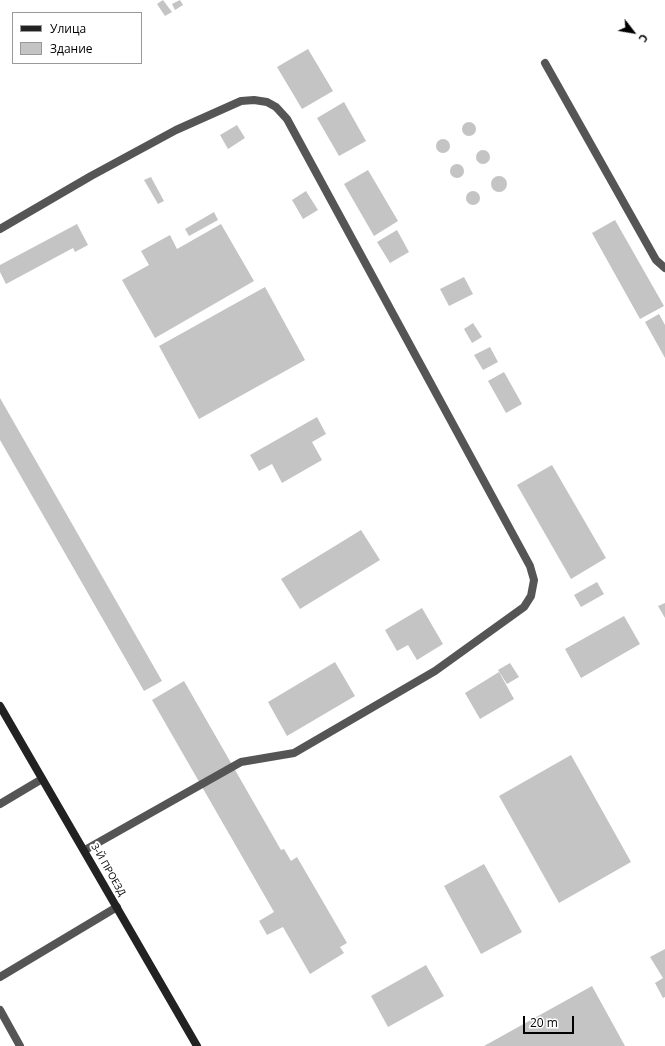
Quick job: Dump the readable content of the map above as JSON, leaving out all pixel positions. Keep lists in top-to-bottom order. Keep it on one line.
{"streets":{"street":["3-Й ПРОЕЗД"]},"legend":["Улица","Здание"],"scale_bar":"20 m","north":"bottom right"}
